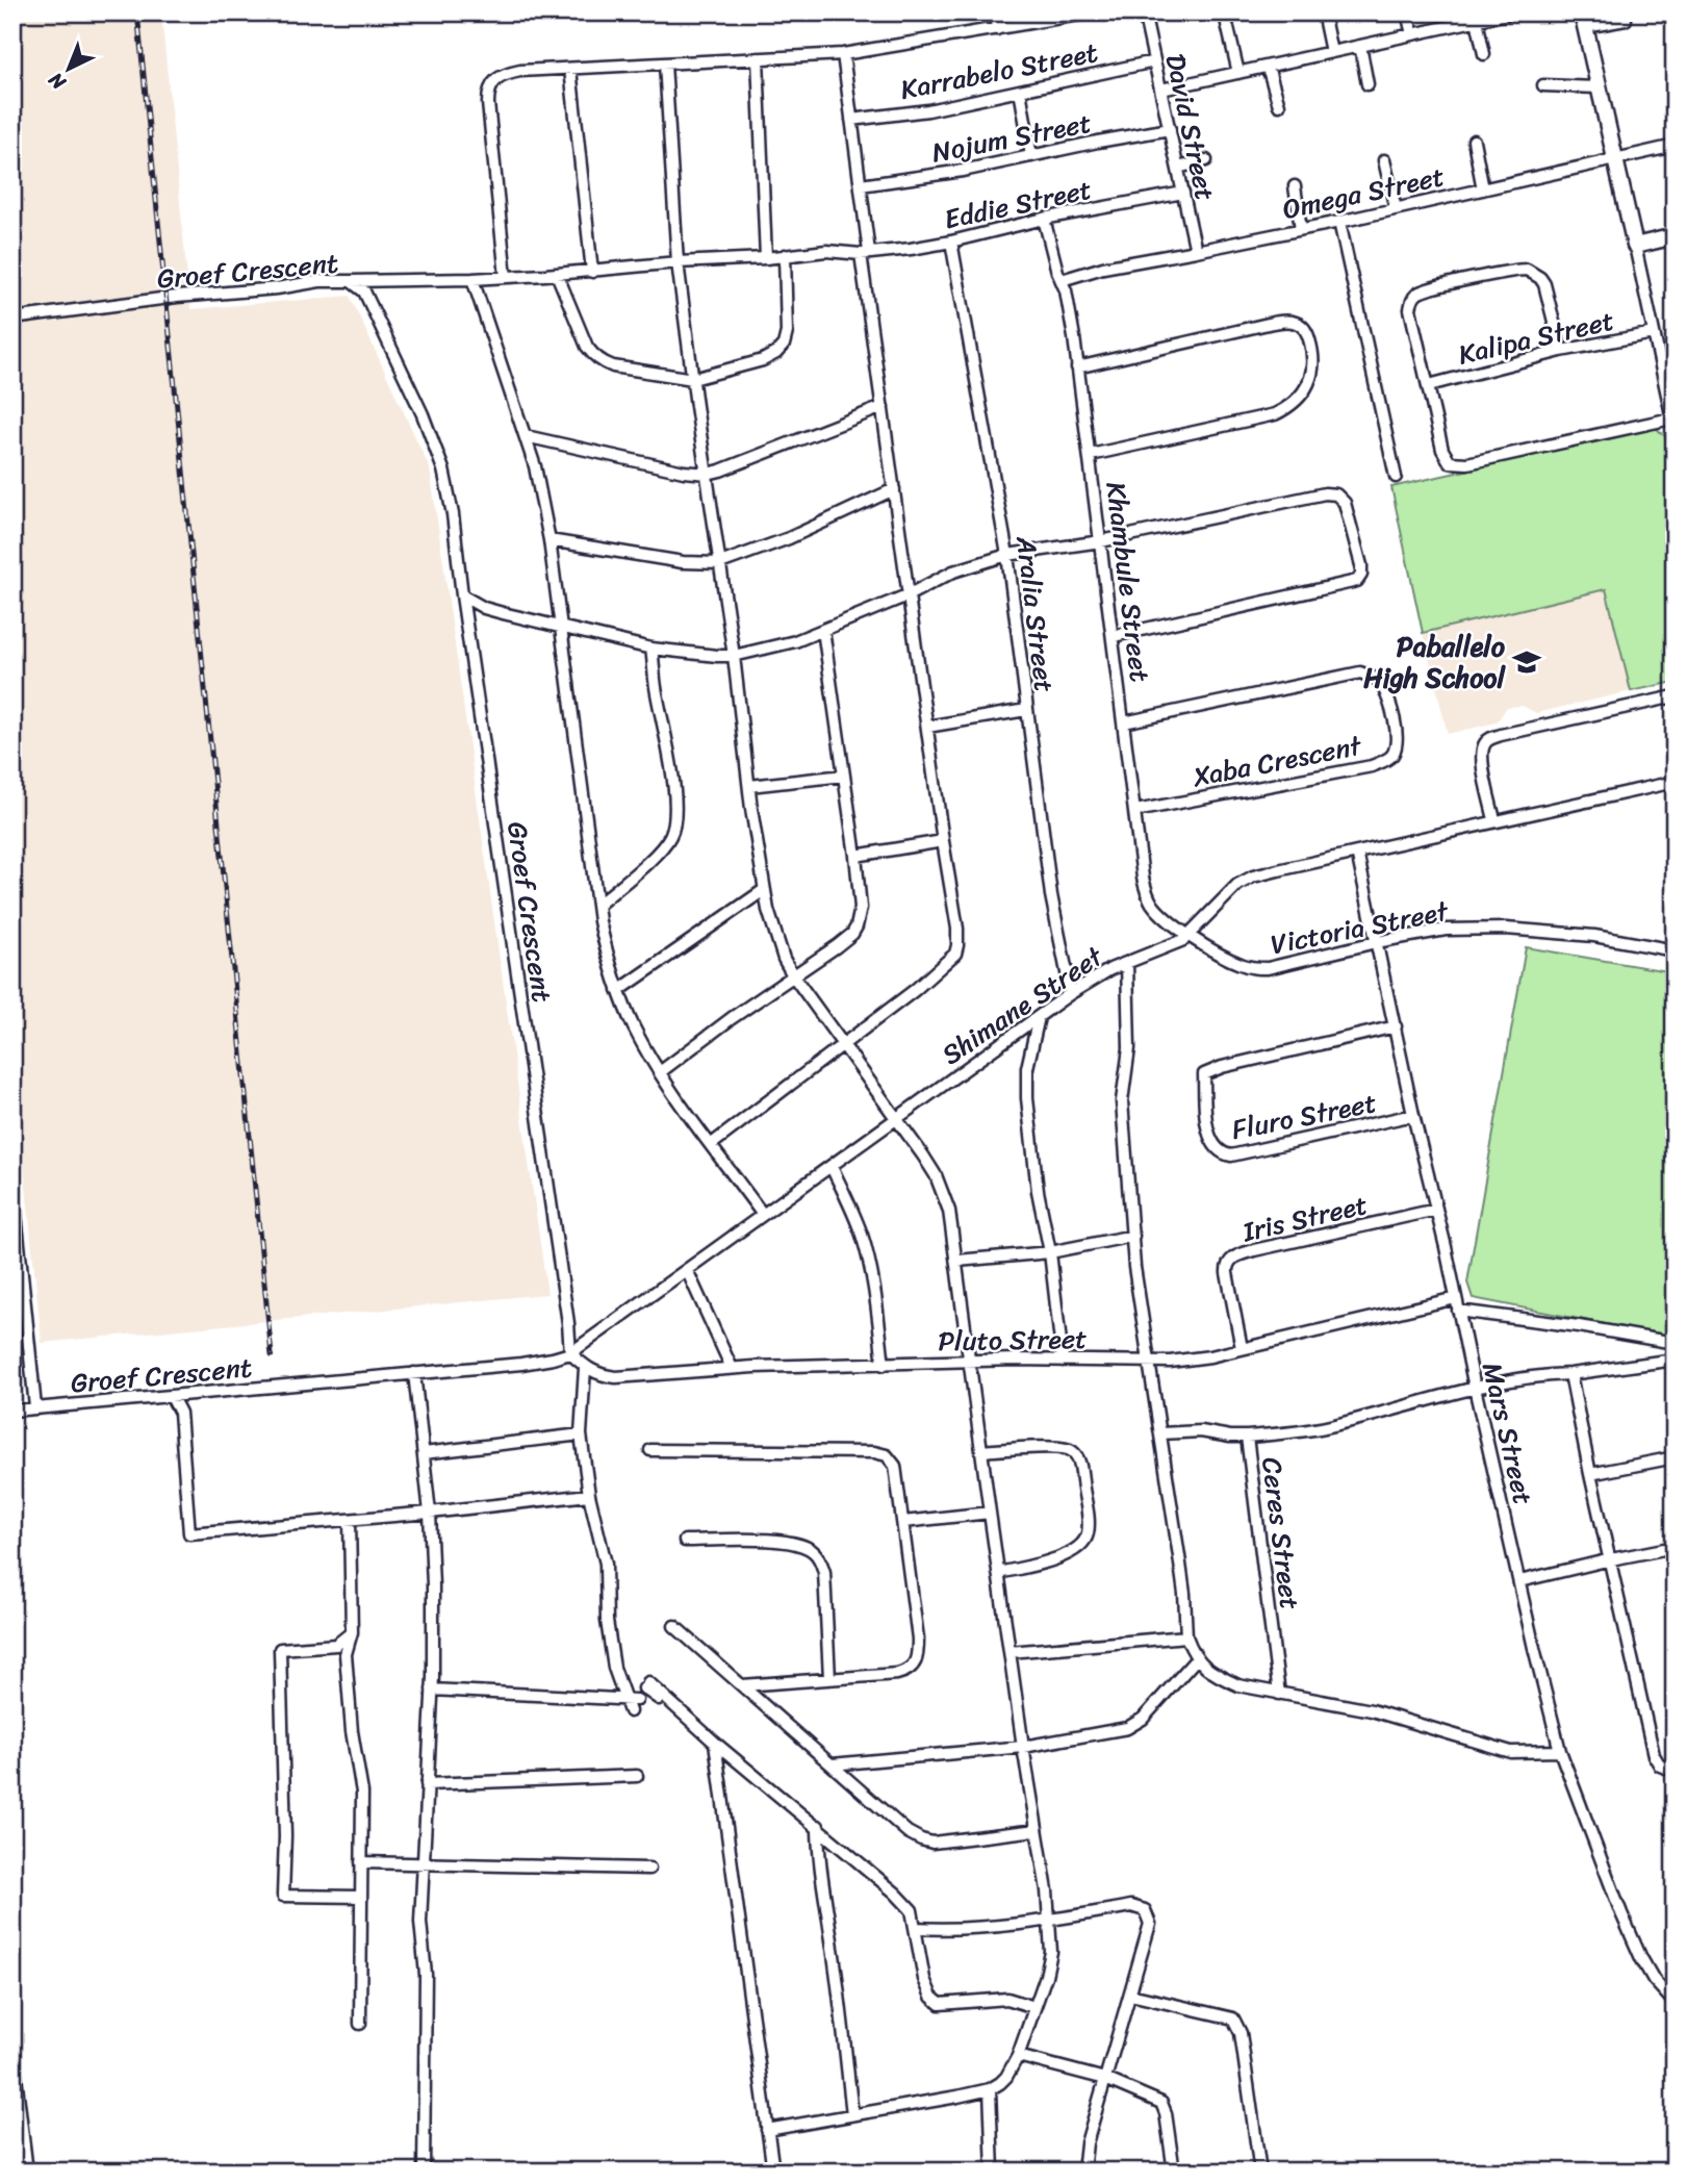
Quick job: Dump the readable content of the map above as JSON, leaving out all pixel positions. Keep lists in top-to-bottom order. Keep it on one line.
{"streets":{"street":["Karrabelo Street","David Street","Nojum Street","Omega Street","Eddie Street","Groef Crescent","Kalipa Street","Khambule Street","Aralia Street","Xaba Crescent","Victoria Street","Shimane Street","Fluro Street","Iris Street","Pluto Street","Mars Street","Ceres Street"]},"crossings":[["Karrabelo Street","David Street"],["David Street","Nojum Street"],["David Street","Omega Street"],["David Street","Eddie Street"],["Omega Street","Khambule Street"],["Eddie Street","Groef Crescent"],["Eddie Street","Khambule Street"],["Eddie Street","Aralia Street"],["Groef Crescent","Shimane Street"],["Khambule Street","Xaba Crescent"],["Khambule Street","Victoria Street"],["Khambule Street","Shimane Street"],["Aralia Street","Shimane Street"],["Victoria Street","Shimane Street"],["Victoria Street","Mars Street"],["Shimane Street","Mars Street"],["Fluro Street","Mars Street"],["Iris Street","Pluto Street"],["Iris Street","Mars Street"],["Pluto Street","Mars Street"],["Mars Street","Ceres Street"]],"places":{"school or university":["Paballelo High School"]},"north":"bottom left"}
